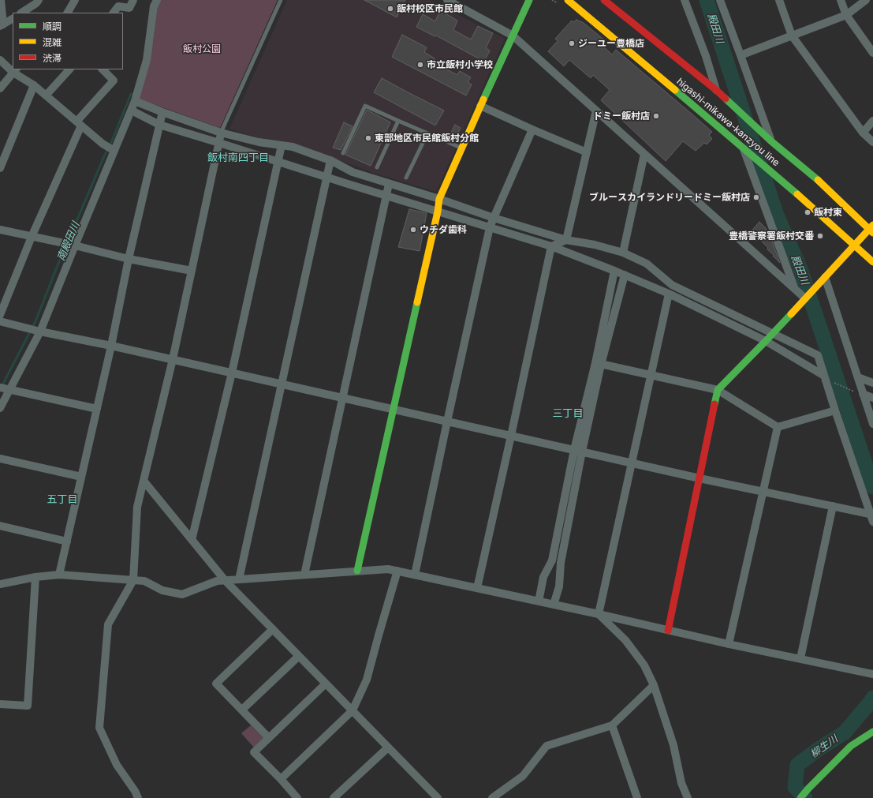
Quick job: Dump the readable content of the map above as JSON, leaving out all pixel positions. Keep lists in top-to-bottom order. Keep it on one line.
{"streets":{"street":["higashi-mikawa-kanzyou line"]},"districts":["飯村南四丁目","三丁目","五丁目"],"water":["殿田川","南殿田川","柳生川"],"parks":["飯村公園"],"places":["飯村校区市民館","ジーユー豊橋店","市立飯村小学校","ドミー飯村店","東部地区市民館飯村分館","ブルースカイランドリードミー飯村店","飯村東","ウチダ歯科","豊橋警察署飯村交番"],"legend":["順調","混雑","渋滞"]}
